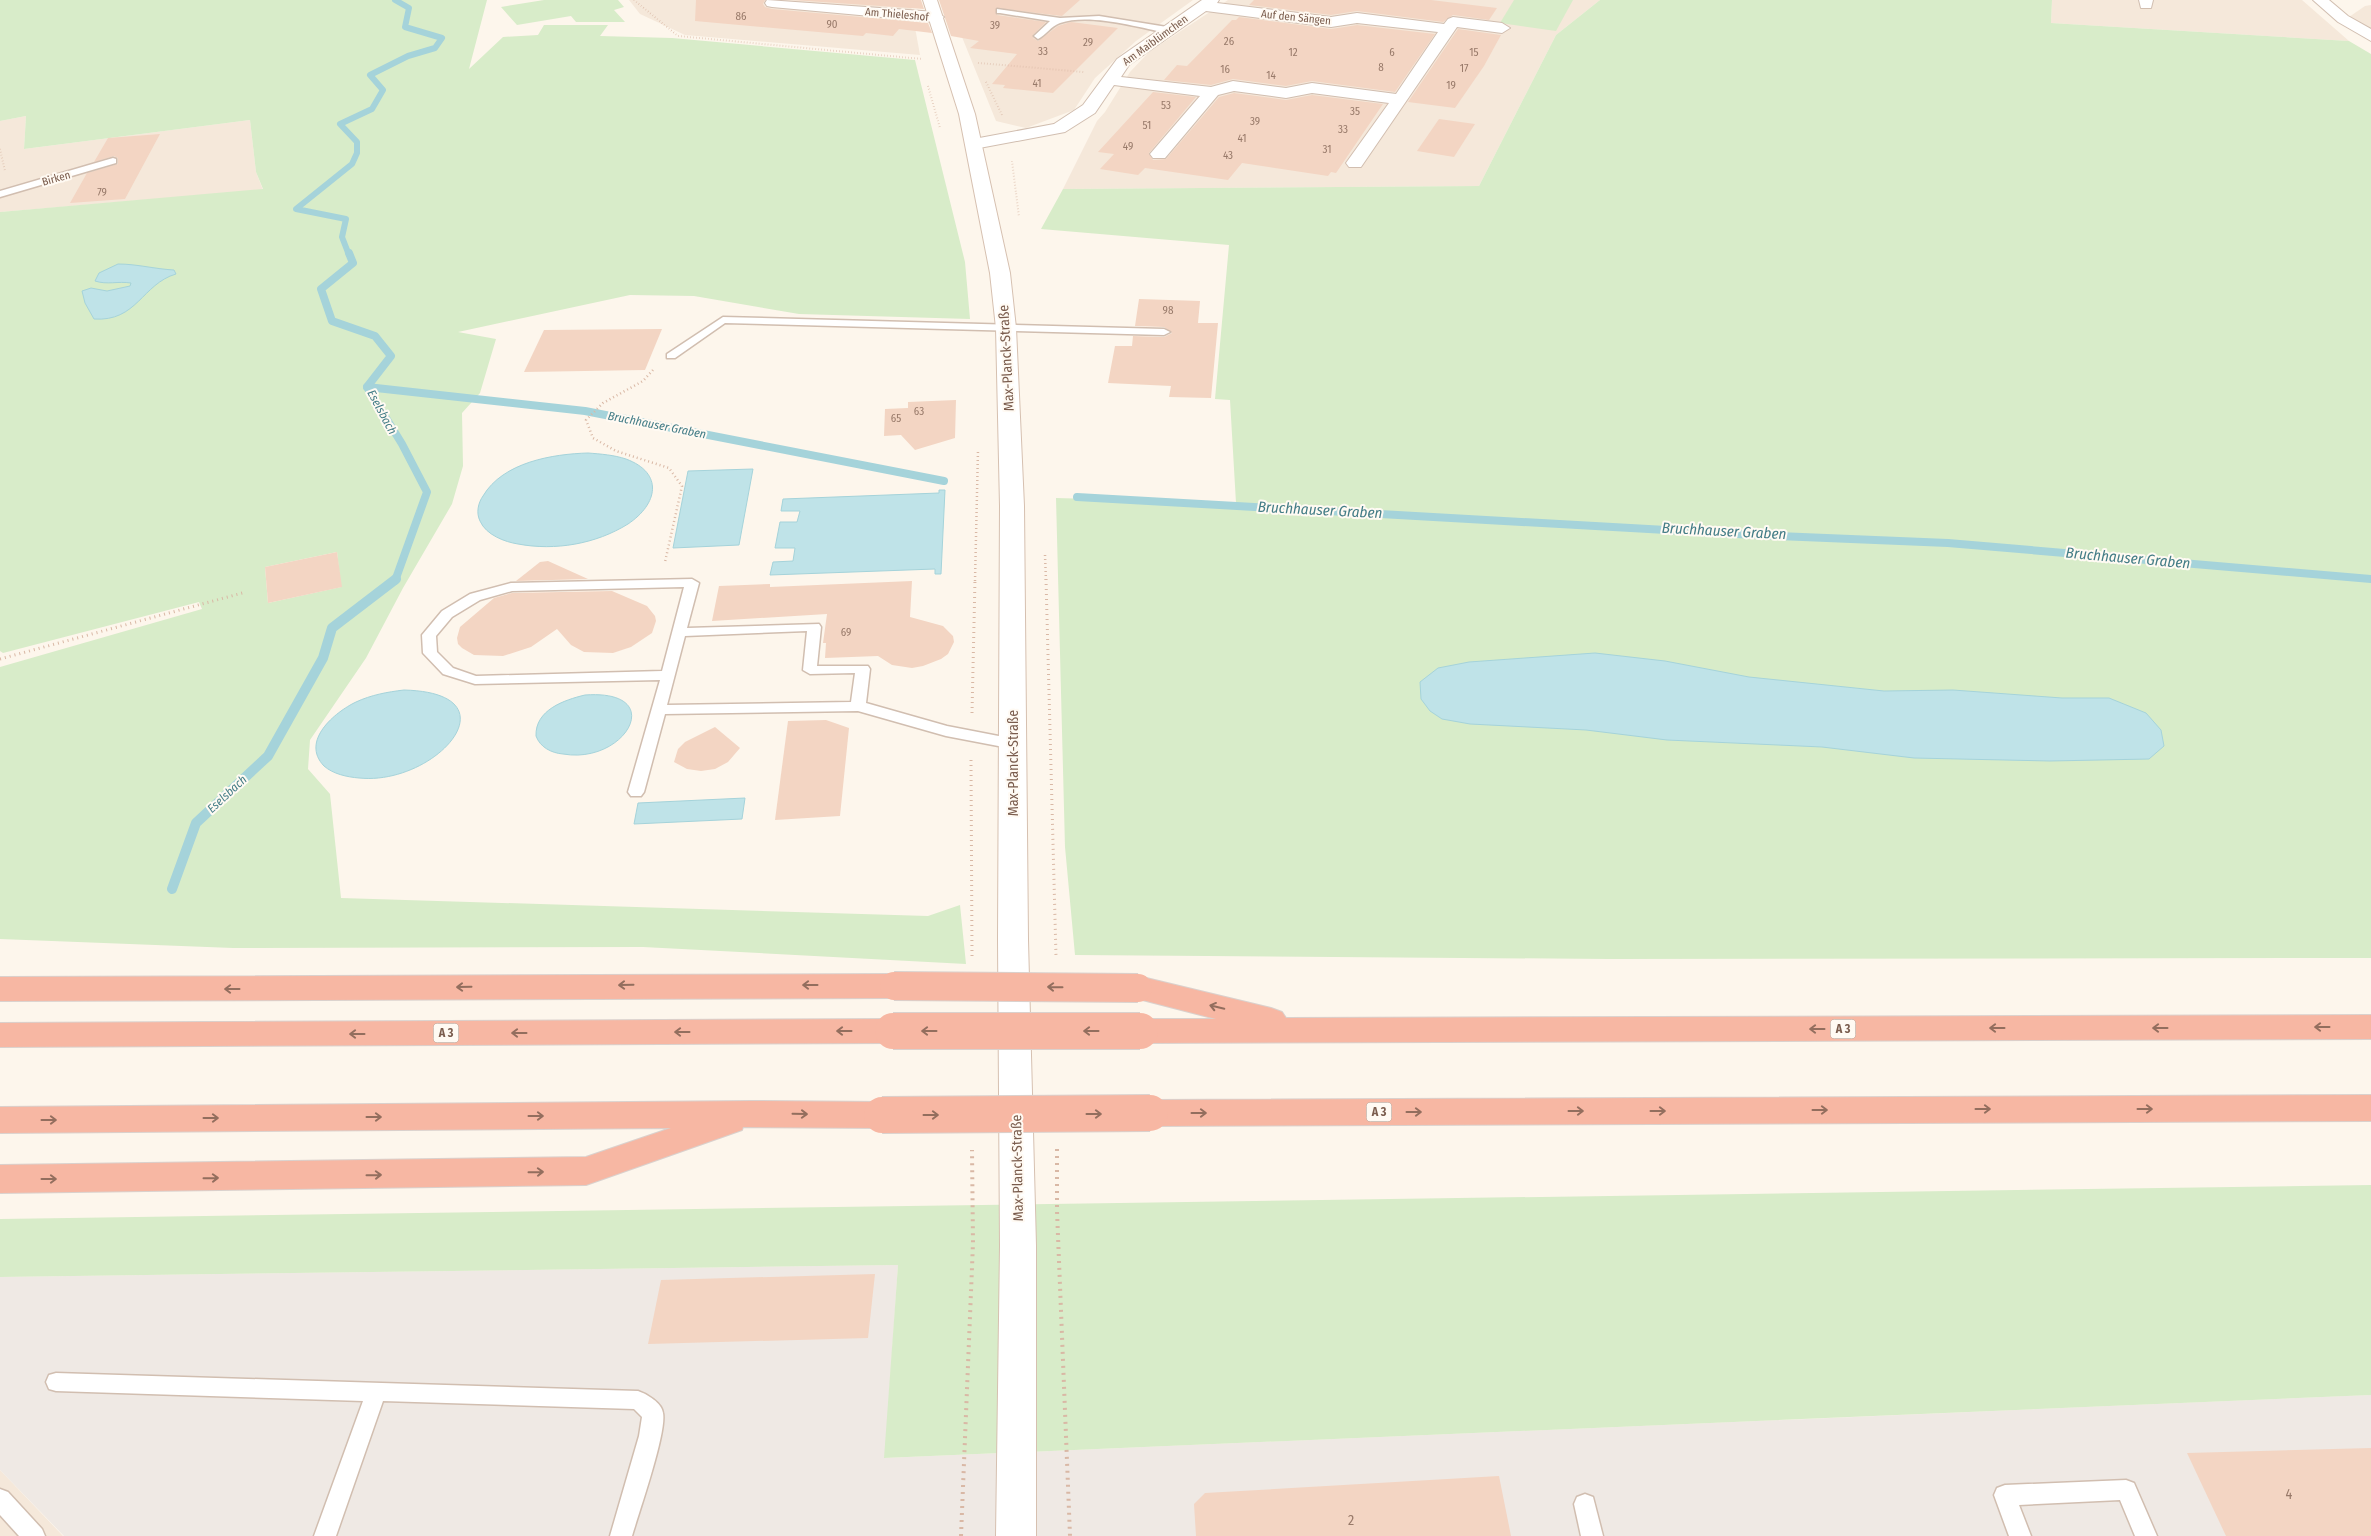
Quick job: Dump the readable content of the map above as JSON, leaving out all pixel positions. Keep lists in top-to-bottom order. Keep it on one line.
{"streets":{"highway":["A 3"],"street":["Am Thieleshof","Auf den Sängen","Am Maiblümchen","Max-Planck-Straße"],"lane":["Birken"]},"crossings":[["Am Thieleshof","Max-Planck-Straße"],["Auf den Sängen","Am Maiblümchen"],["Am Maiblümchen","Max-Planck-Straße"]],"water":["Eselsbach","Bruchhauser Graben"],"house_numbers":["86","90","39","26","29","33","12","6","15","8","17","16","14","41","19","53","35","39","51","33","41","49","31","43","79","98","63","65","69","4","2"]}
